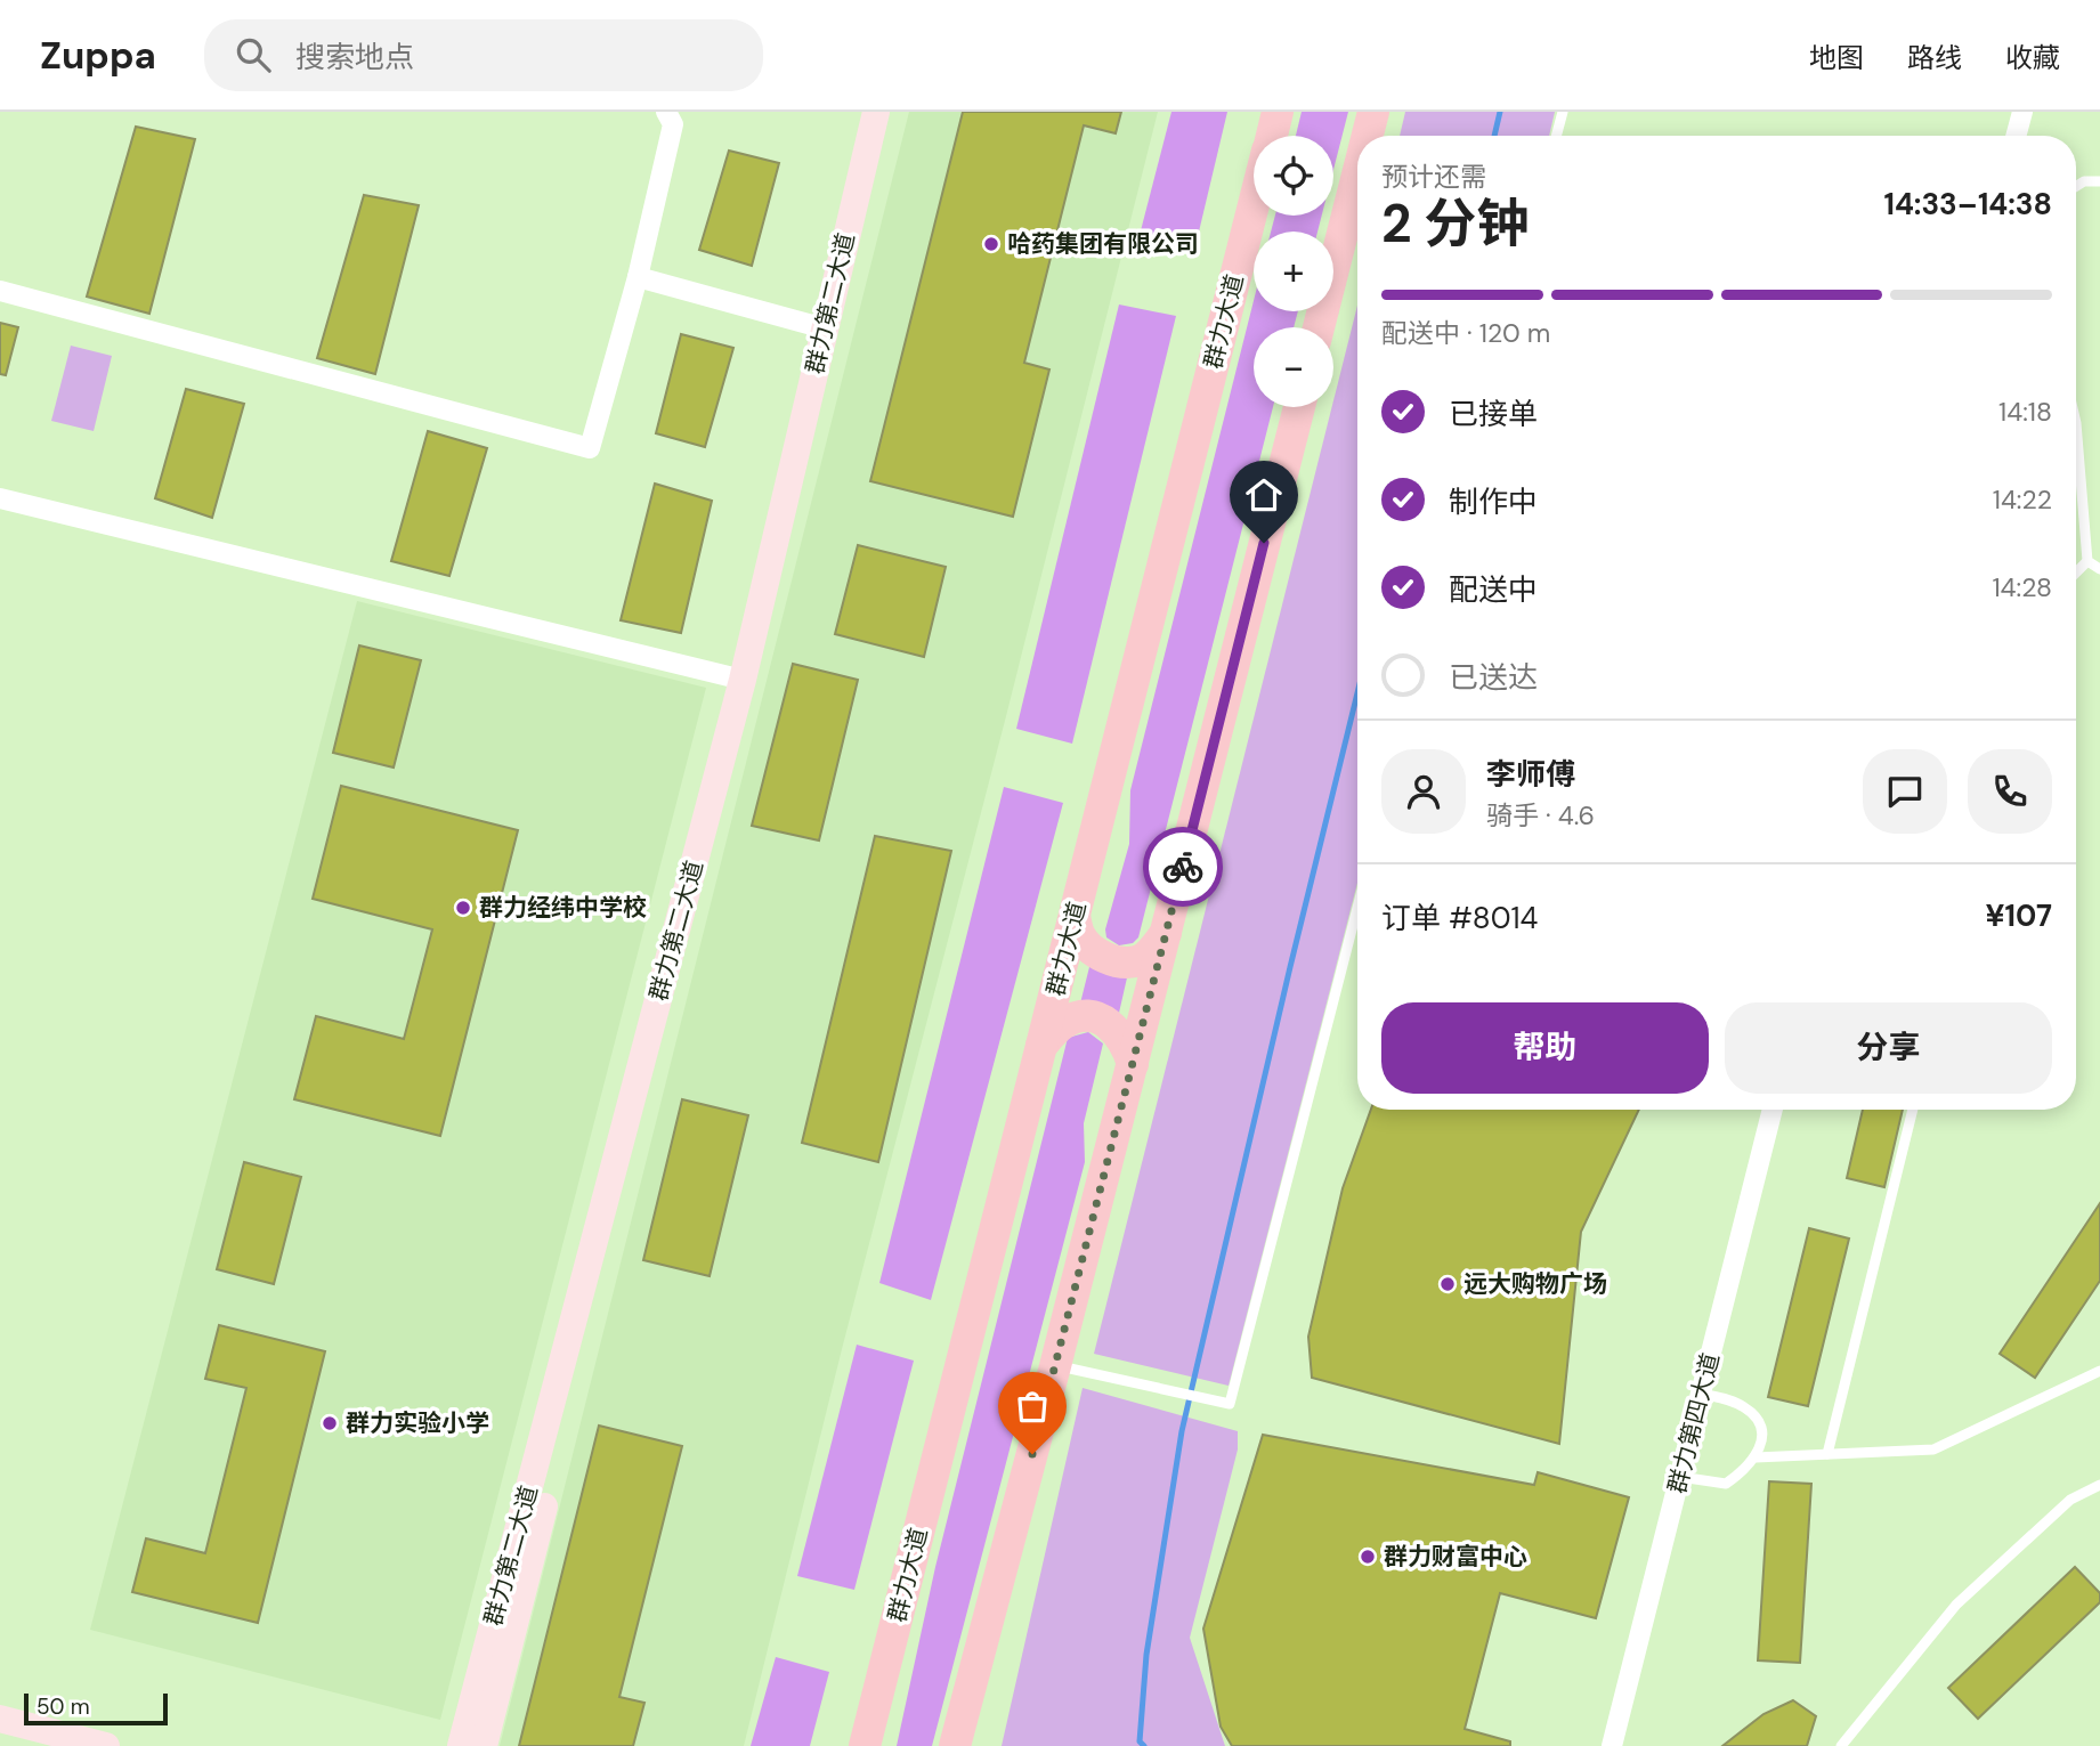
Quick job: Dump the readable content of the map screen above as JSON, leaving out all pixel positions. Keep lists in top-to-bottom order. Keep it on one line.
{"streets":{"main road":["群力第二大道","群力大道"],"street":["群力第四大道"]},"places":["哈药集团有限公司","群力经纬中学校","远大购物广场","群力实验小学","群力财富中心"],"scale_bar":"50 m","page":{"header":"Zuppa","search":"搜索地点","nav":["地图","路线","收藏"],"map_buttons":["+","−"],"heading":["2 分钟","预计还需","14:33–14:38"],"panel":["李师傅","骑手 · 4.6","订单 #8014","¥107"],"bar":"配送中 · 120 m","list":[["已接单","14:18"],["制作中","14:22"],["配送中","14:28"],"已送达"],"buttons":["帮助","分享"],"scale":"50 m"}}
